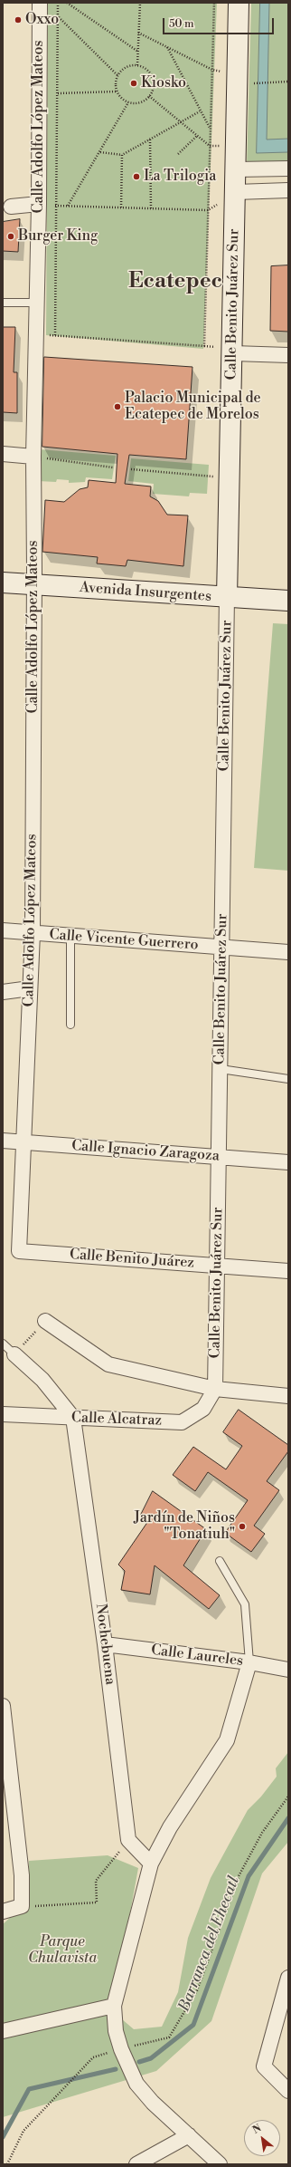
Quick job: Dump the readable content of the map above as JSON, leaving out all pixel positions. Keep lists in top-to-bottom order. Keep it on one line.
{"streets":{"street":["Calle Adolfo López Mateos","Calle Benito Juárez Sur","Avenida Insurgentes","Calle Vicente Guerrero","Calle Ignacio Zaragoza","Calle Benito Juárez","Calle Alcatraz","Nochebuena","Calle Laureles"]},"crossings":[["Calle Adolfo López Mateos","Avenida Insurgentes"],["Calle Adolfo López Mateos","Calle Vicente Guerrero"],["Calle Adolfo López Mateos","Calle Ignacio Zaragoza"],["Calle Adolfo López Mateos","Calle Benito Juárez"],["Calle Benito Juárez Sur","Avenida Insurgentes"],["Calle Benito Juárez Sur","Calle Vicente Guerrero"],["Calle Benito Juárez Sur","Calle Ignacio Zaragoza"],["Calle Benito Juárez Sur","Calle Benito Juárez"],["Calle Benito Juárez Sur","Calle Alcatraz"],["Calle Alcatraz","Nochebuena"],["Nochebuena","Calle Laureles"]],"districts":["Ecatepec"],"water":["Barranca del Ehecatl"],"parks":["Parque Chulavista"],"places":["Oxxo","Kiosko","La Trilogia","Burger King","Palacio Municipal de Ecatepec de Morelos","Jardín de Niños \"Tonatiuh\""],"scale_bar":"50 m","north":"top left"}
